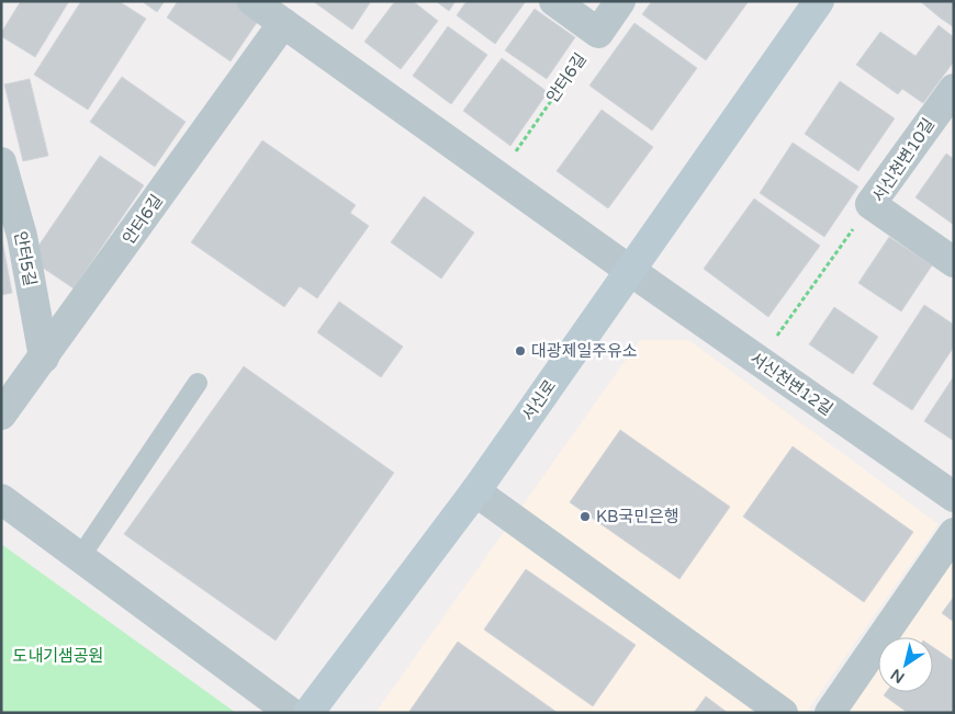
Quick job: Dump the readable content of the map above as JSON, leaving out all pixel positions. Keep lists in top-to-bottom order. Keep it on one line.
{"streets":{"street":["안터6길","서신천변10길","안터5길","서신천변12길","서신로"]},"crossings":[["안터6길","안터5길"],["서신천변12길","서신로"]],"parks":["도내기샘공원"],"places":["대광제일주유소","KB국민은행"],"north":"bottom left"}
